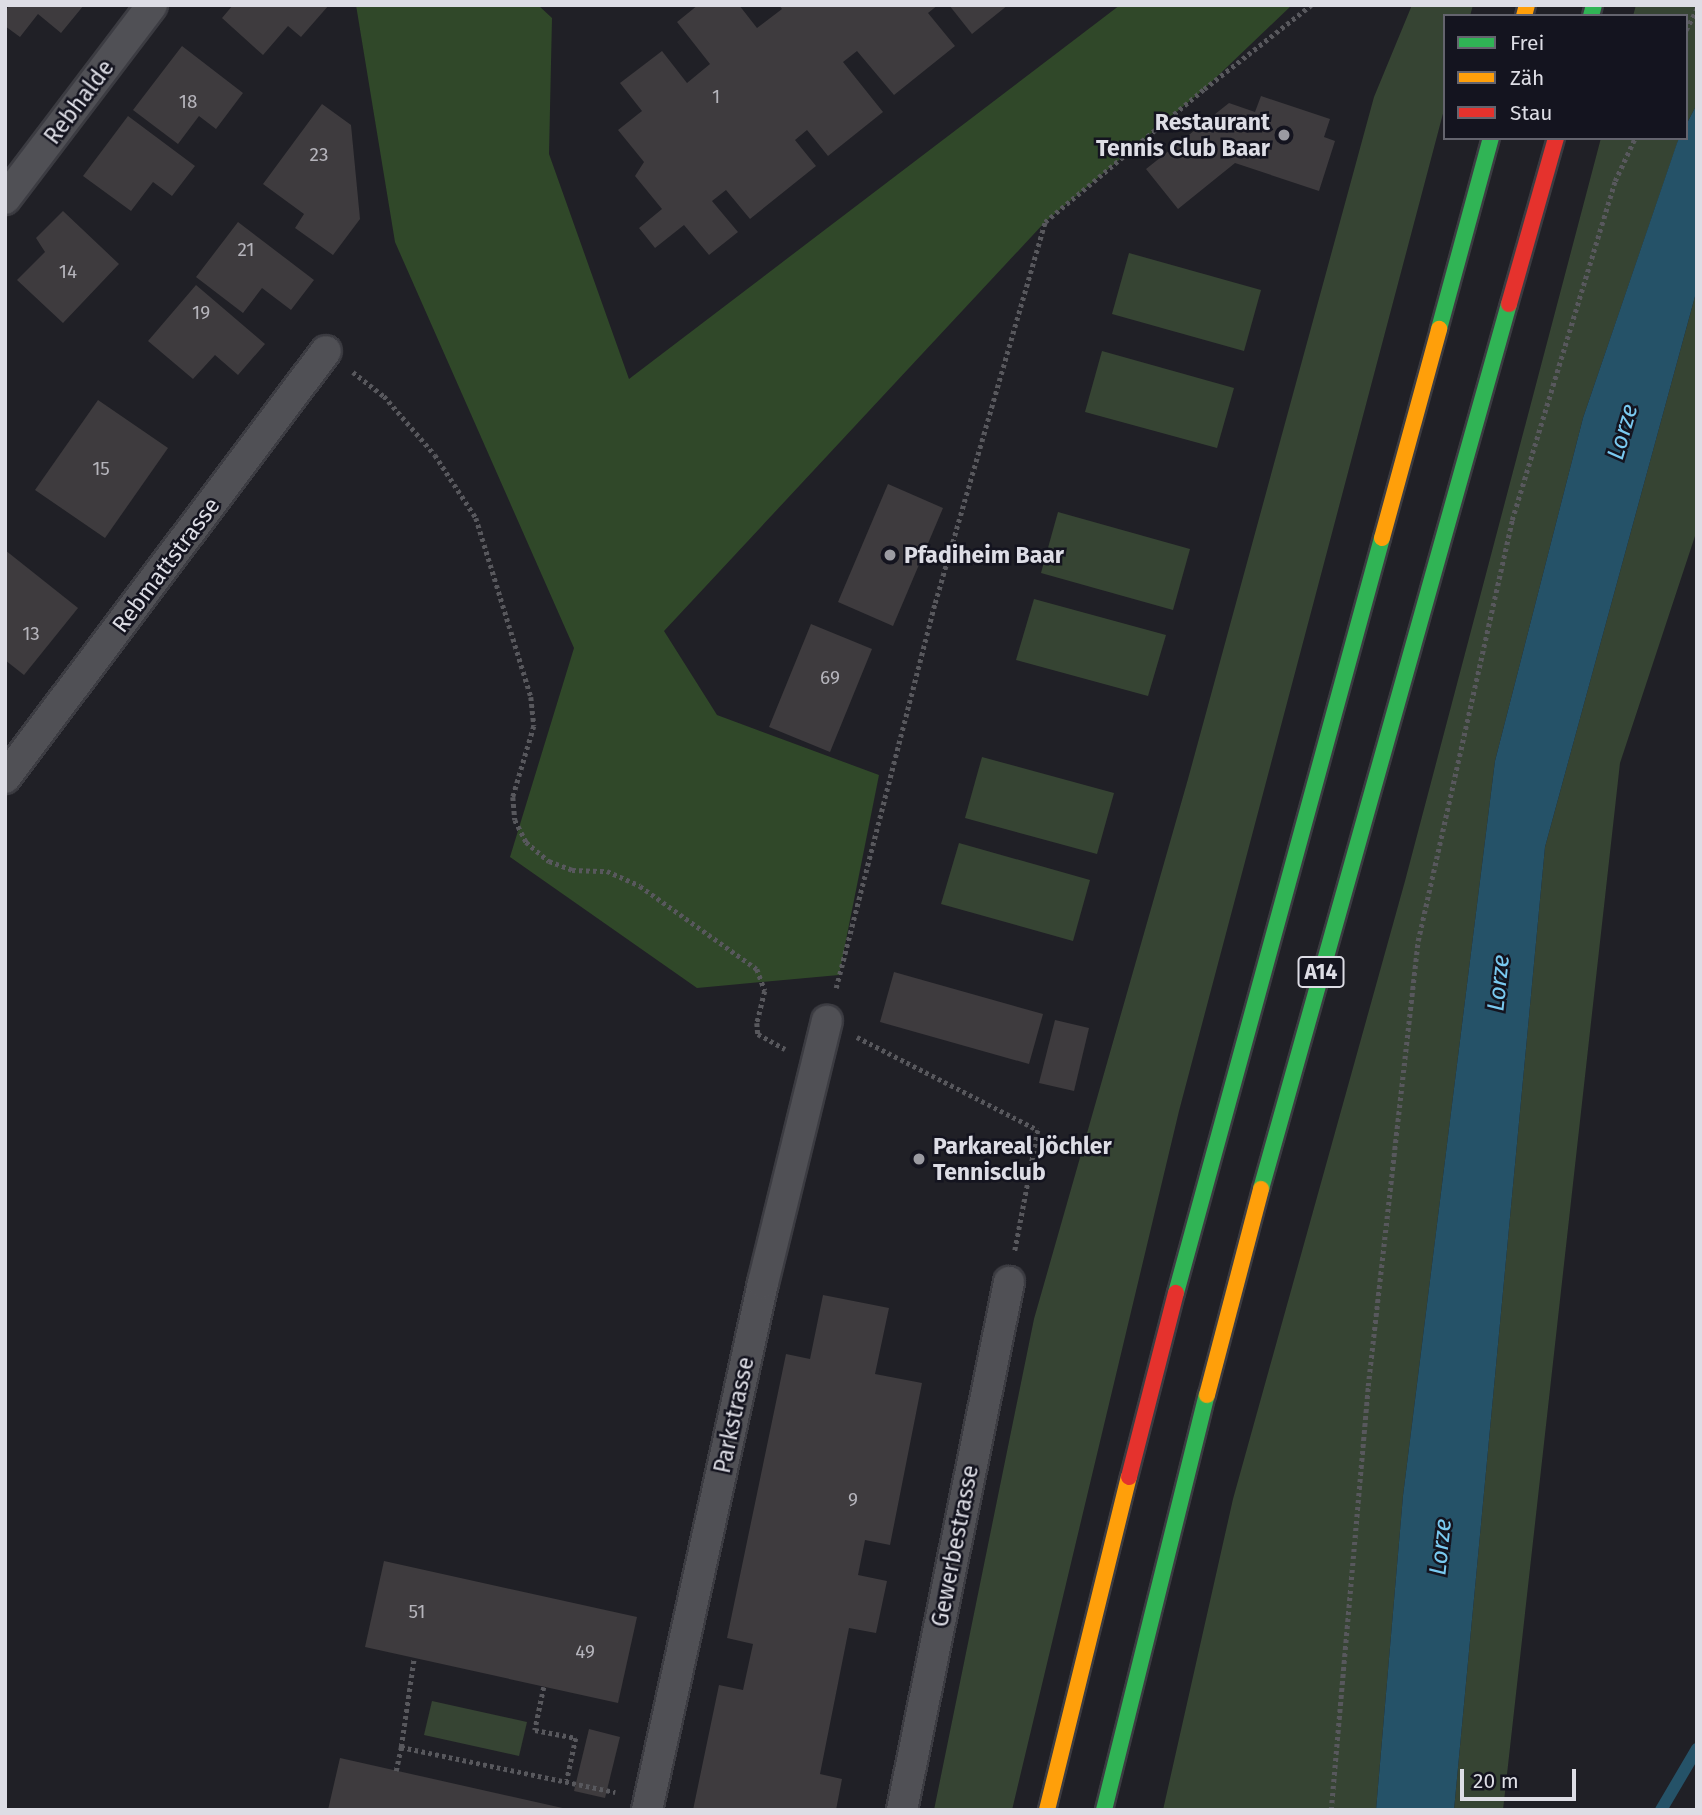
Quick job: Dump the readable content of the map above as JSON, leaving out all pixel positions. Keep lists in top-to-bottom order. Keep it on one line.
{"streets":{"highway":["A14"],"street":["Rebhalde","Rebmattstrasse","Parkstrasse","Gewerbestrasse"]},"water":["Lorze"],"places":["Restaurant Tennis Club Baar","Pfadiheim Baar","Parkareal Jöchler Tennisclub"],"house_numbers":["1","18","23","21","14","19","15","13","69","9","51","49"],"legend":["Frei","Zäh","Stau"],"scale_bar":"20 m"}
